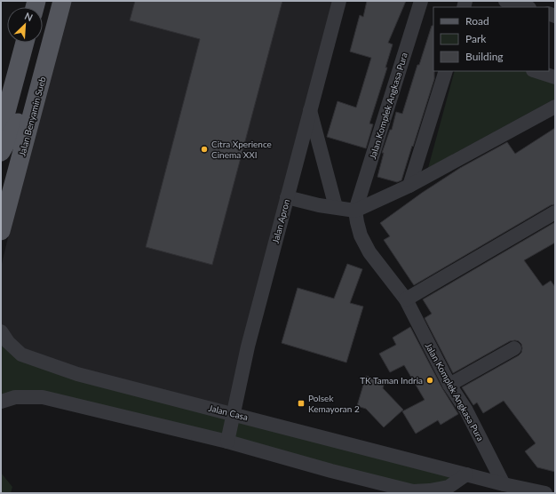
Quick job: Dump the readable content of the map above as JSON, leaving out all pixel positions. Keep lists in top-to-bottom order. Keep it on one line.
{"streets":{"main road":["Jalan Benyamin Sueb"],"street":["Jalan Komplek Angkasa Pura","Jalan Apron","Jalan Casa"]},"crossings":[["Jalan Komplek Angkasa Pura","Jalan Casa"],["Jalan Apron","Jalan Casa"]],"places":{"other":["Citra Xperience Cinema XXI","TK Taman Indria"],"transit":["Polsek Kemayoran 2"]},"legend":["Road","Park","Building"],"north":"top right"}
